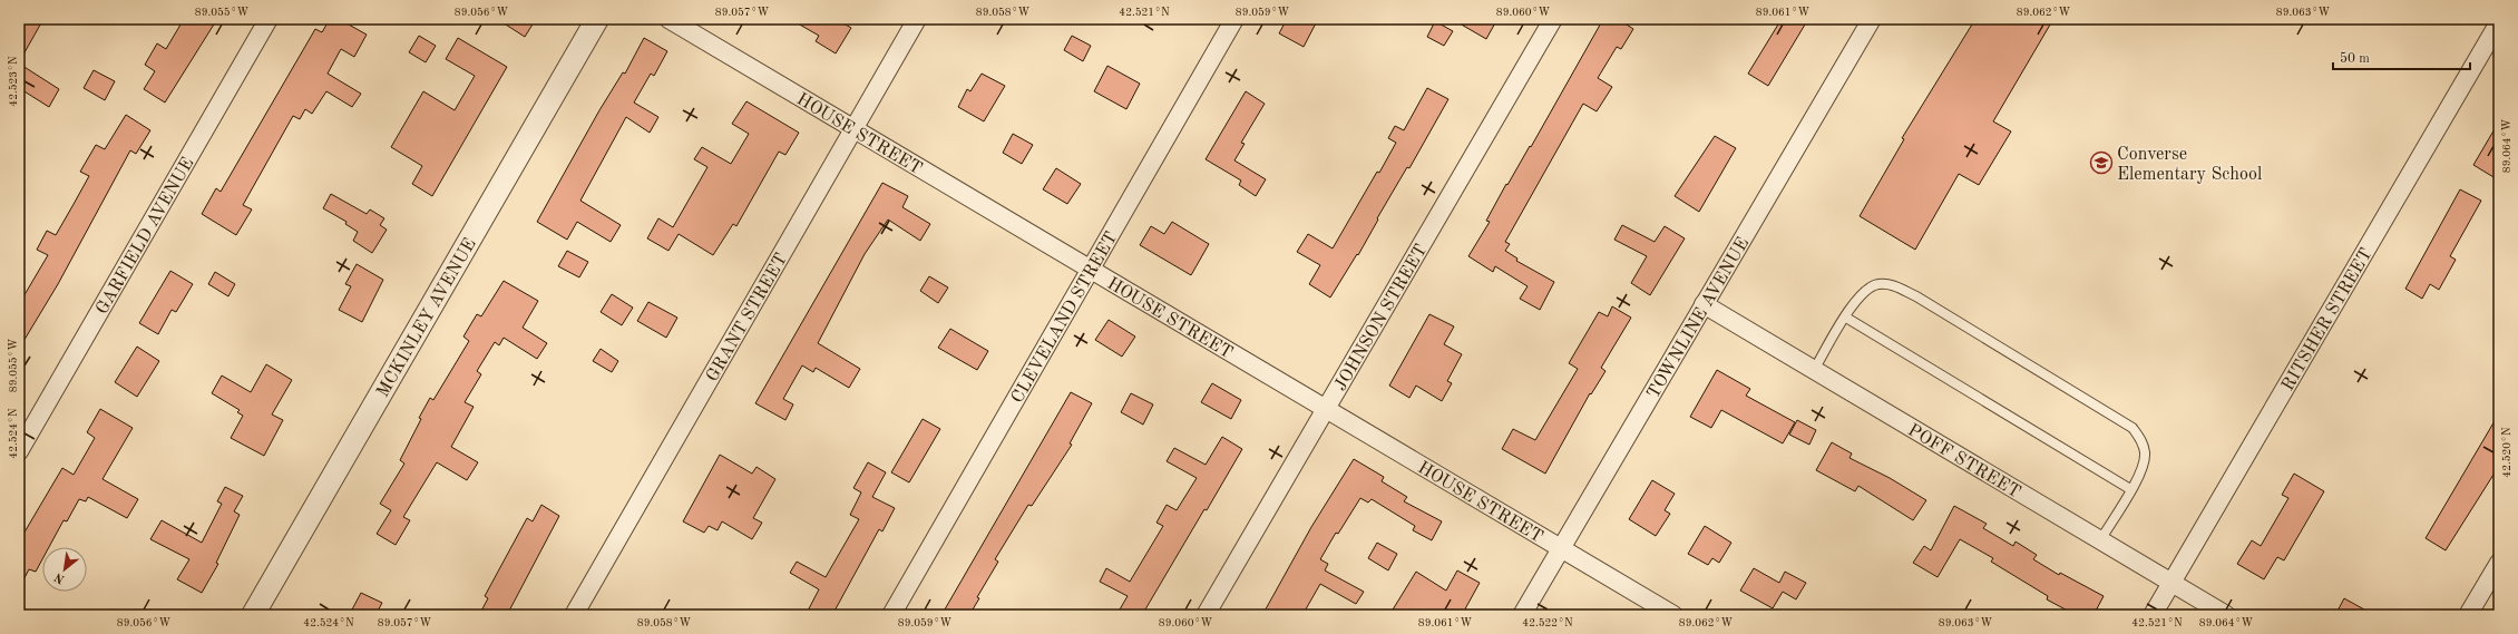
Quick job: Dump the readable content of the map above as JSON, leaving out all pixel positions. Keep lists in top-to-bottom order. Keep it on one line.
{"streets":{"street":["HOUSE STREET","GARFIELD AVENUE","MCKINLEY AVENUE","CLEVELAND STREET","JOHNSON STREET","TOWNLINE AVENUE","GRANT STREET","RITSHER STREET","POFF STREET"]},"crossings":[["HOUSE STREET","CLEVELAND STREET"],["HOUSE STREET","JOHNSON STREET"],["HOUSE STREET","TOWNLINE AVENUE"],["HOUSE STREET","GRANT STREET"],["TOWNLINE AVENUE","POFF STREET"],["RITSHER STREET","POFF STREET"]],"places":{"school or university":["Converse Elementary School"]},"scale_bar":"50 m","north":"bottom left","coordinates":["89.055°W","89.056°W","89.057°W","89.058°W","42.521°N","89.059°W","89.060°W","89.061°W","89.062°W","89.063°W","42.523°N","89.064°W","42.524°N","42.520°N","42.522°N"]}
